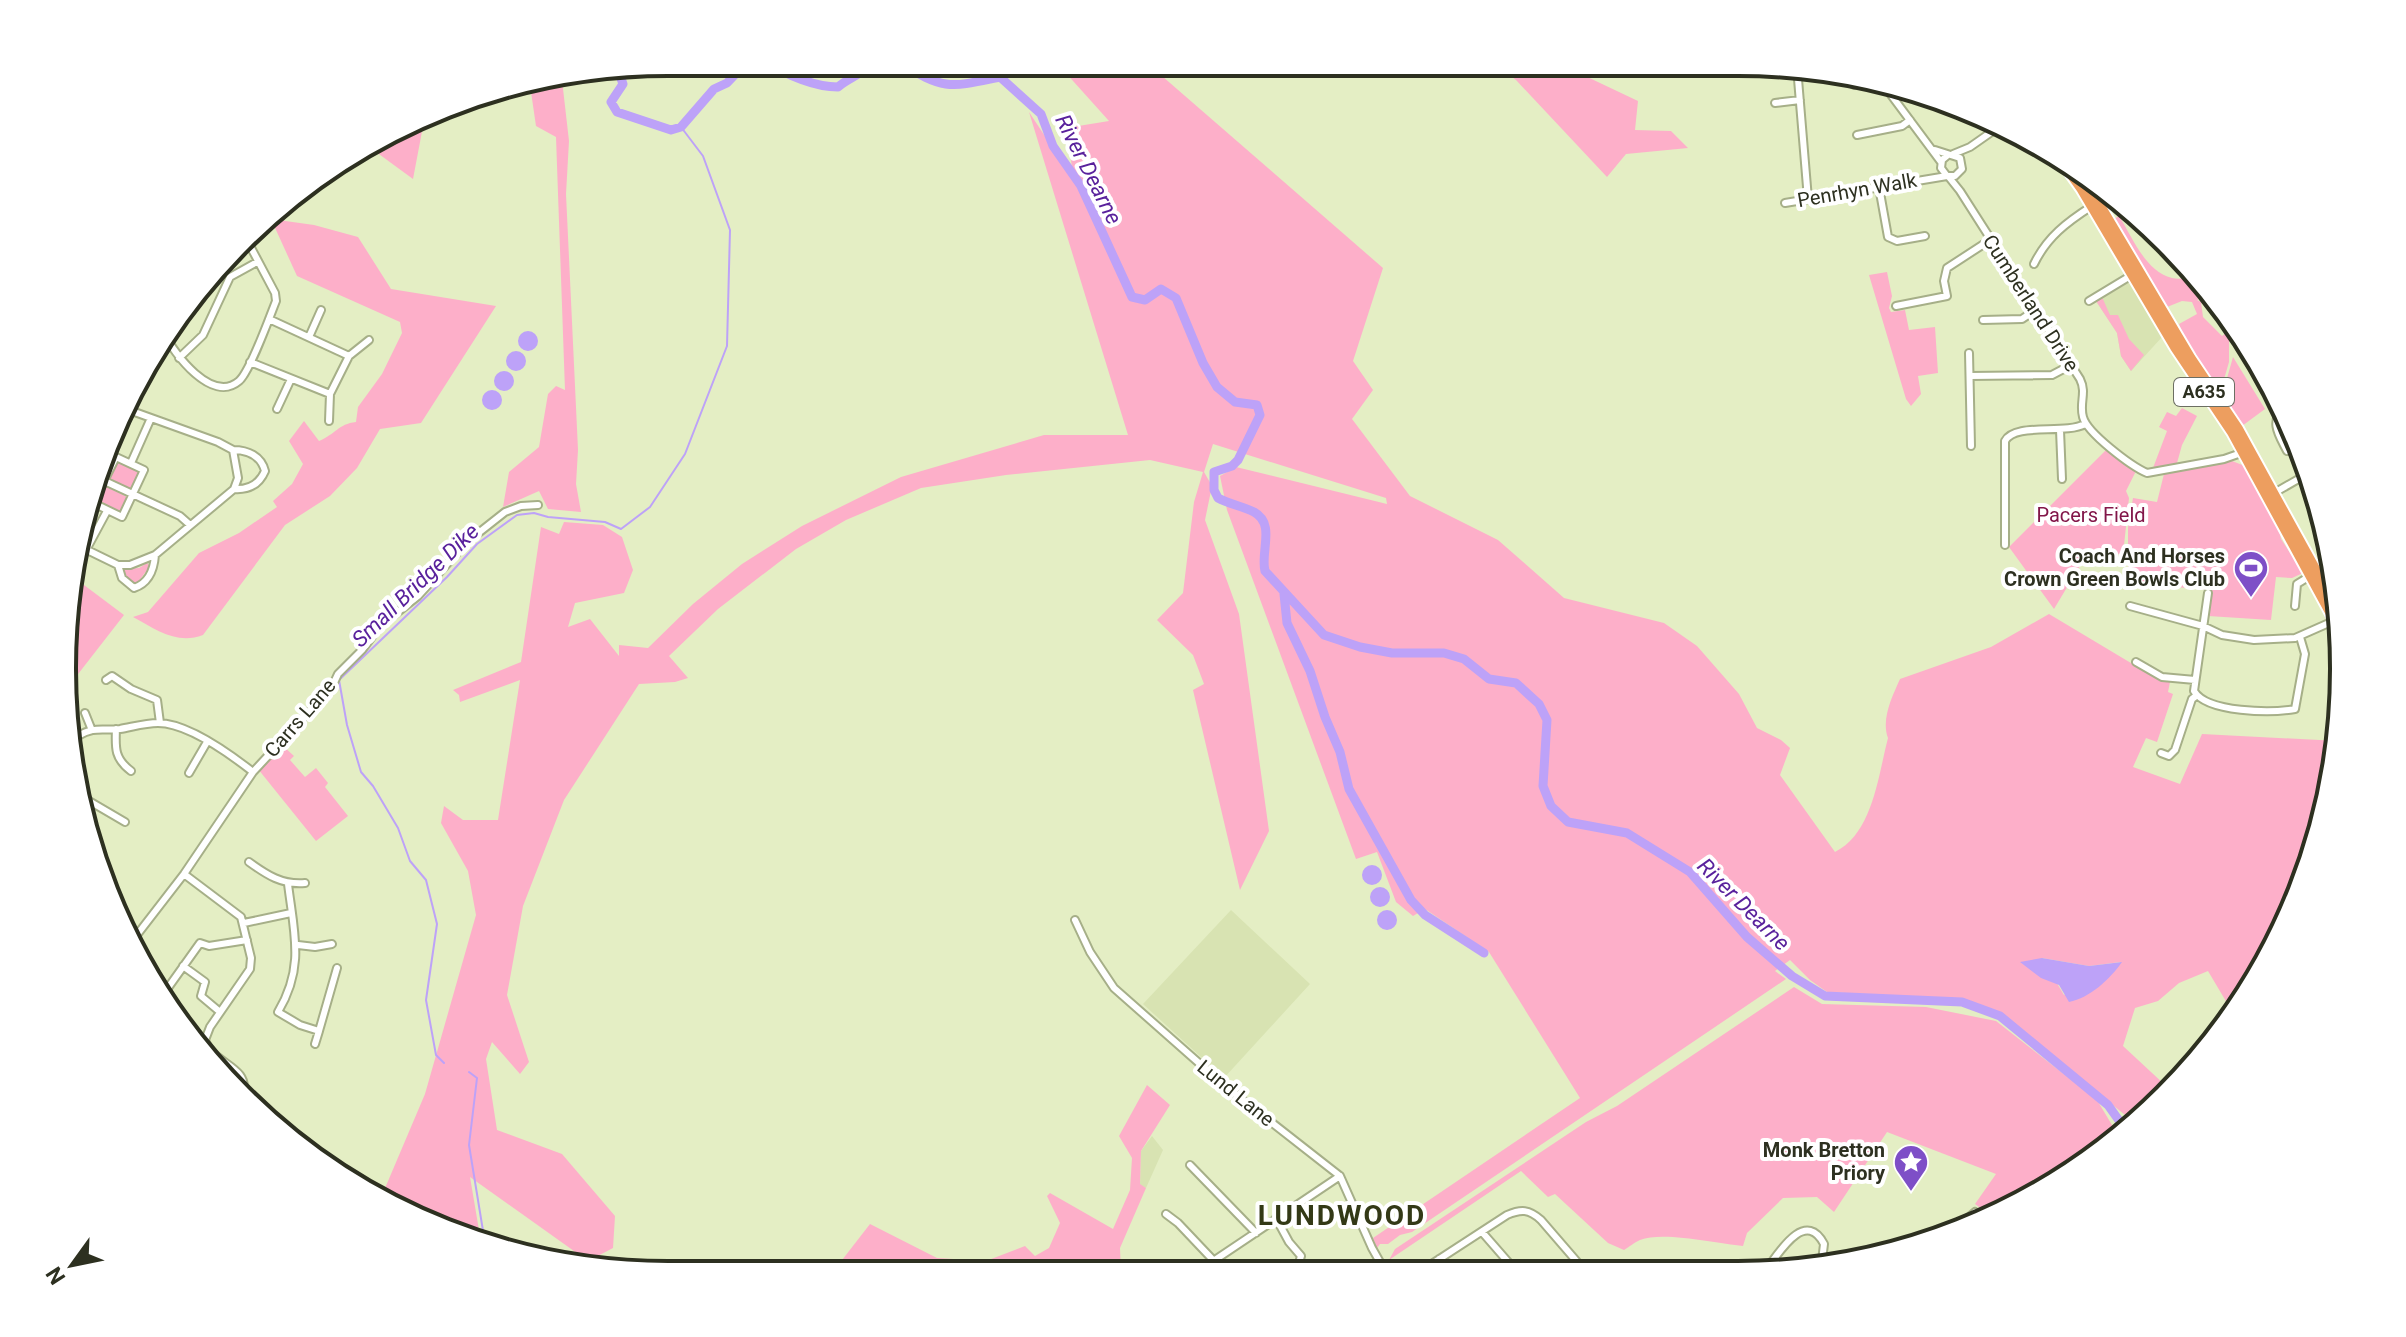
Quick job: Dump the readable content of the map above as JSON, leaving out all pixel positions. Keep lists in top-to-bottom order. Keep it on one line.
{"streets":{"highway":["A635"],"street":["Penrhyn Walk","Cumberland Drive","Carrs Lane","Lund Lane"]},"crossings":[["Penrhyn Walk","Cumberland Drive"]],"districts":["LUNDWOOD"],"water":["River Dearne","Small Bridge Dike"],"parks":["Pacers Field"],"places":{"sports":["Coach And Horses Crown Green Bowls Club"],"place":["Monk Bretton Priory"]},"north":"bottom left"}
